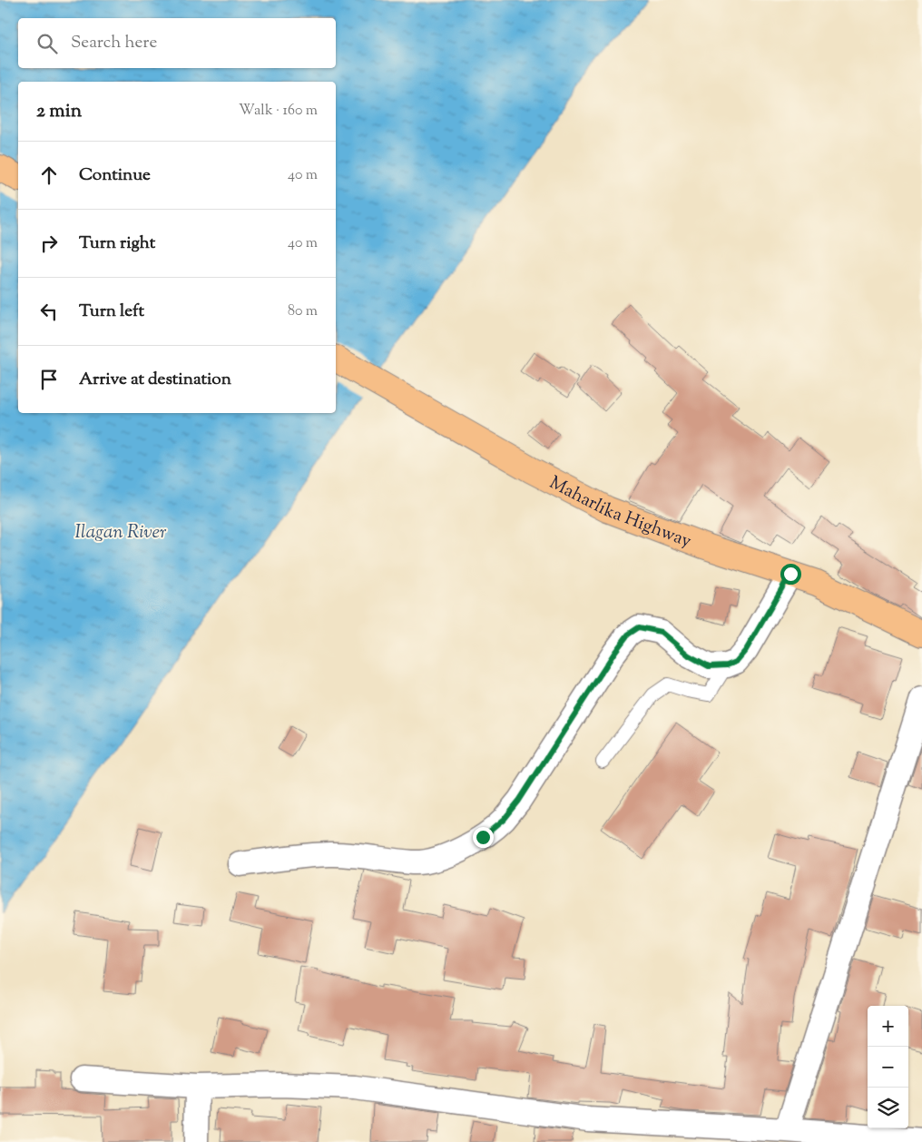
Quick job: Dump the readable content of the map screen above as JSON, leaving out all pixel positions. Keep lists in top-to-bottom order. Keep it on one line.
{"streets":{"highway":["Maharlika Highway"]},"water":["Ilagan River"],"page":{"search":"Search here","heading":["2 min","Walk · 160 m"],"list":[["Continue","40 m"],["Turn right","40 m"],["Turn left","80 m"],"Arrive at destination"],"map_buttons":["+","−"]}}
